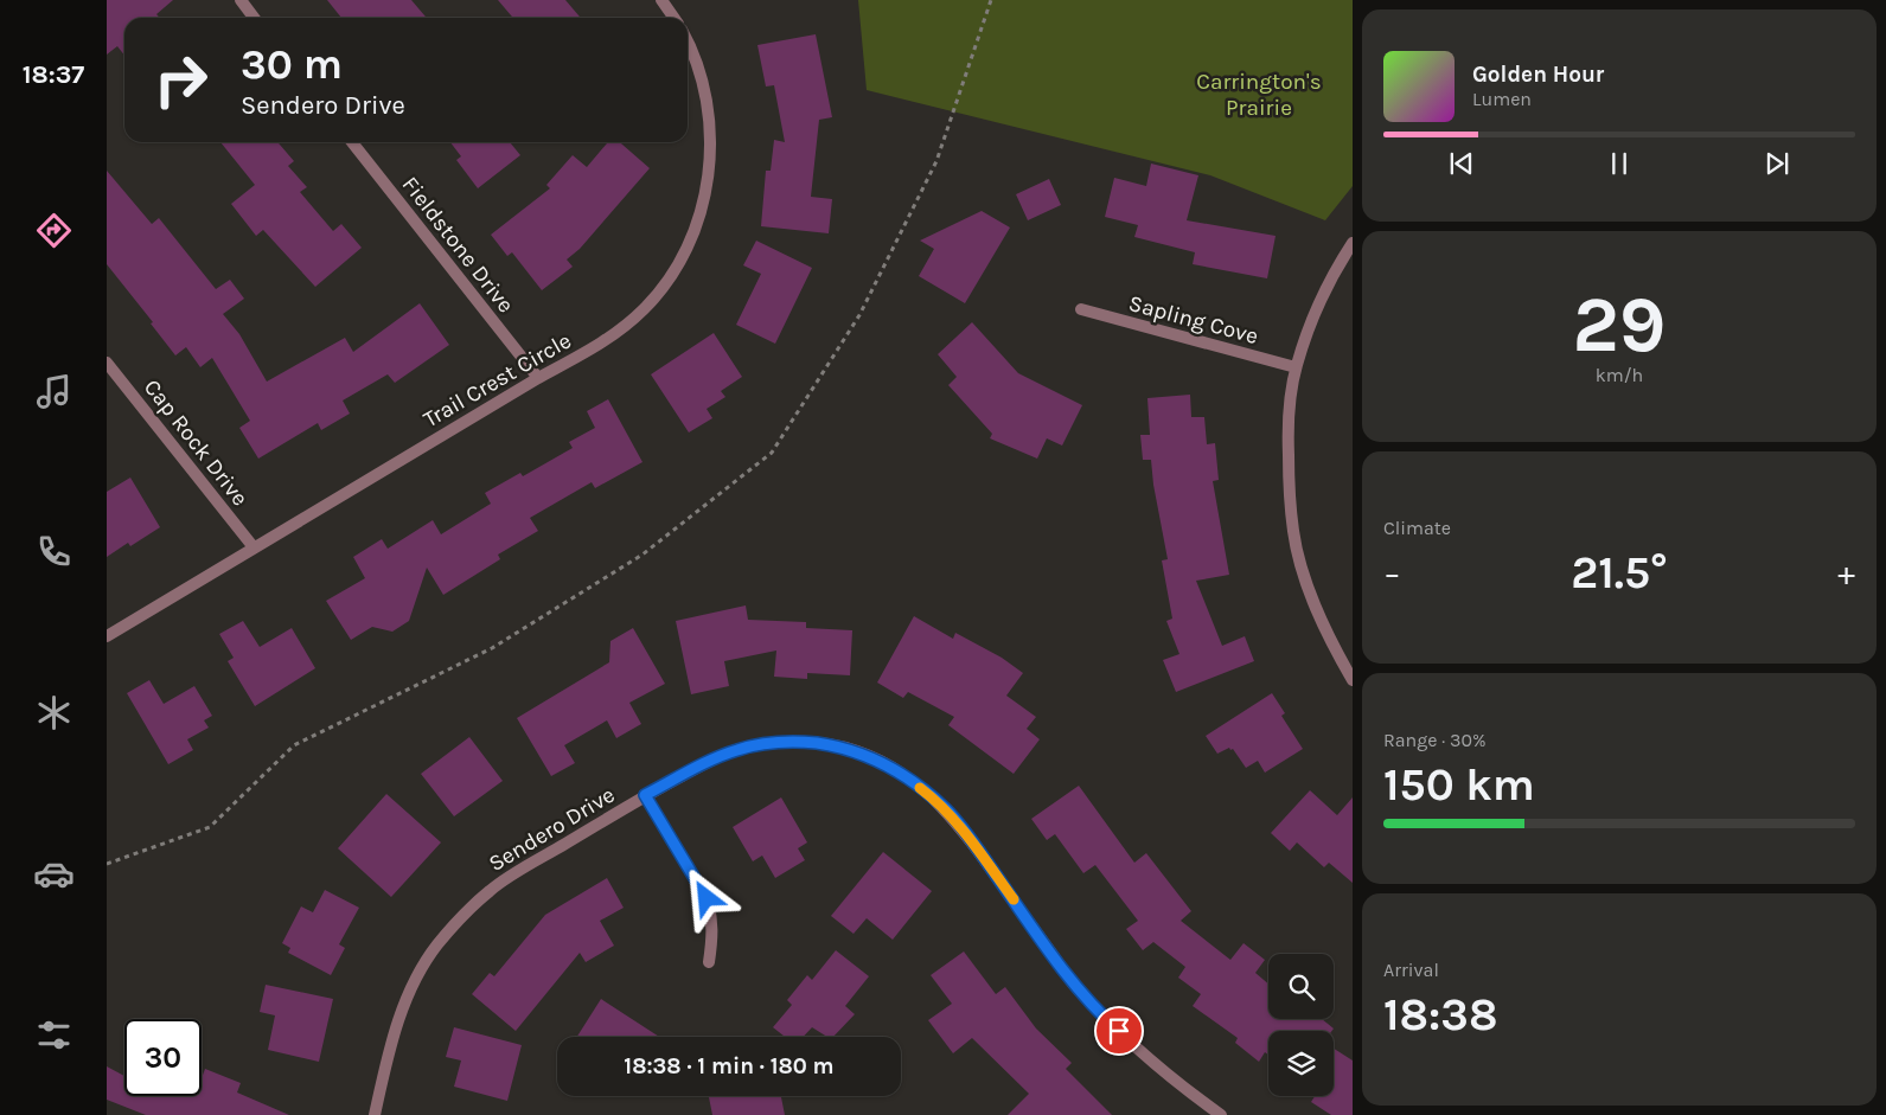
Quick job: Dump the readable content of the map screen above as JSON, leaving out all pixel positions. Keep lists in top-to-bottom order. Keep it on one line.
{"streets":{"street":["Fieldstone Drive","Sapling Cove","Trail Crest Circle","Cap Rock Drive","Sendero Drive"]},"crossings":[["Fieldstone Drive","Trail Crest Circle"],["Trail Crest Circle","Cap Rock Drive"]],"parks":["Carrington's Prairie"],"page":{"tabs":"18:37","turn":["30 m","Sendero Drive"],"song":["Golden Hour","Lumen"],"tile":[["29","km/h"],"Climate",["Range · 30%","150 km"],["Arrival","18:38"]],"heat":["−","21.5°","+"],"limit":"30","trip":"18:38 · 1 min · 180 m"}}
